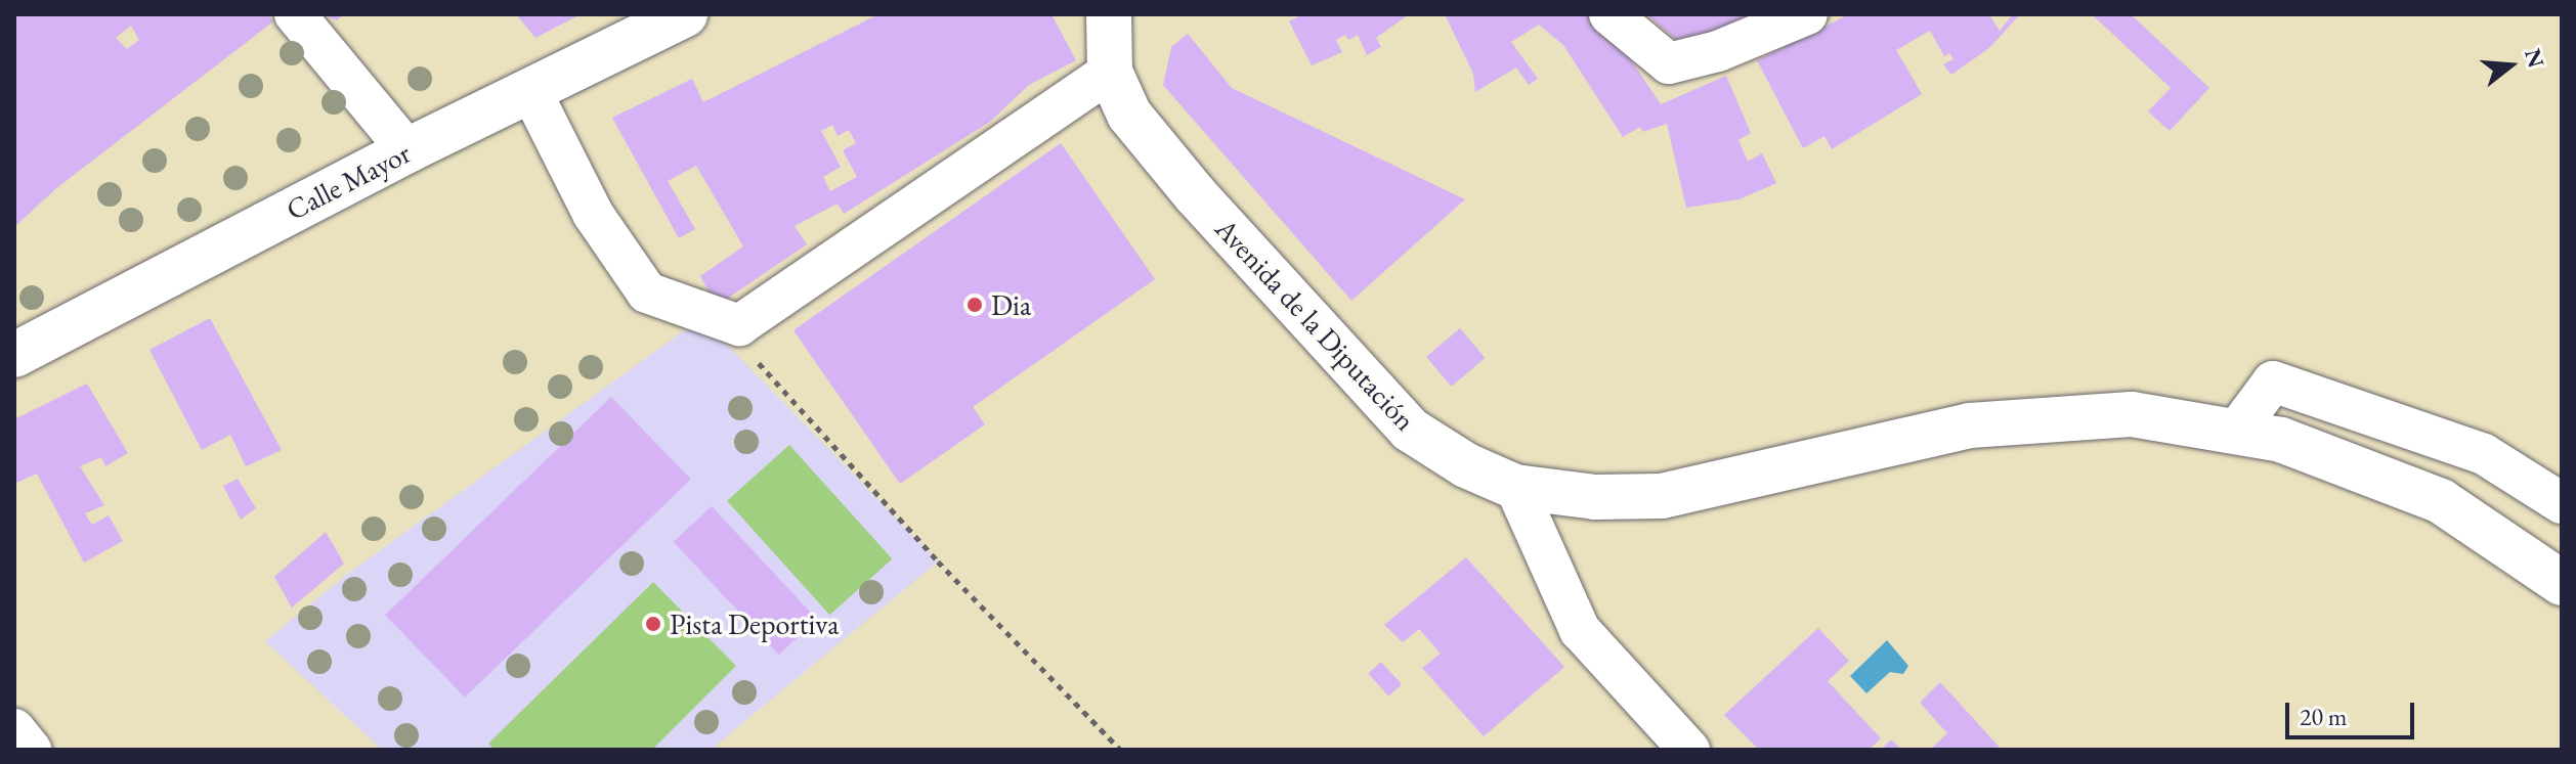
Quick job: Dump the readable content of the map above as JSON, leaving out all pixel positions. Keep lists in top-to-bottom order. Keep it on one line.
{"streets":{"main road":["Calle Mayor","Avenida de la Diputación"]},"places":["Dia","Pista Deportiva"],"scale_bar":"20 m","north":"right"}
